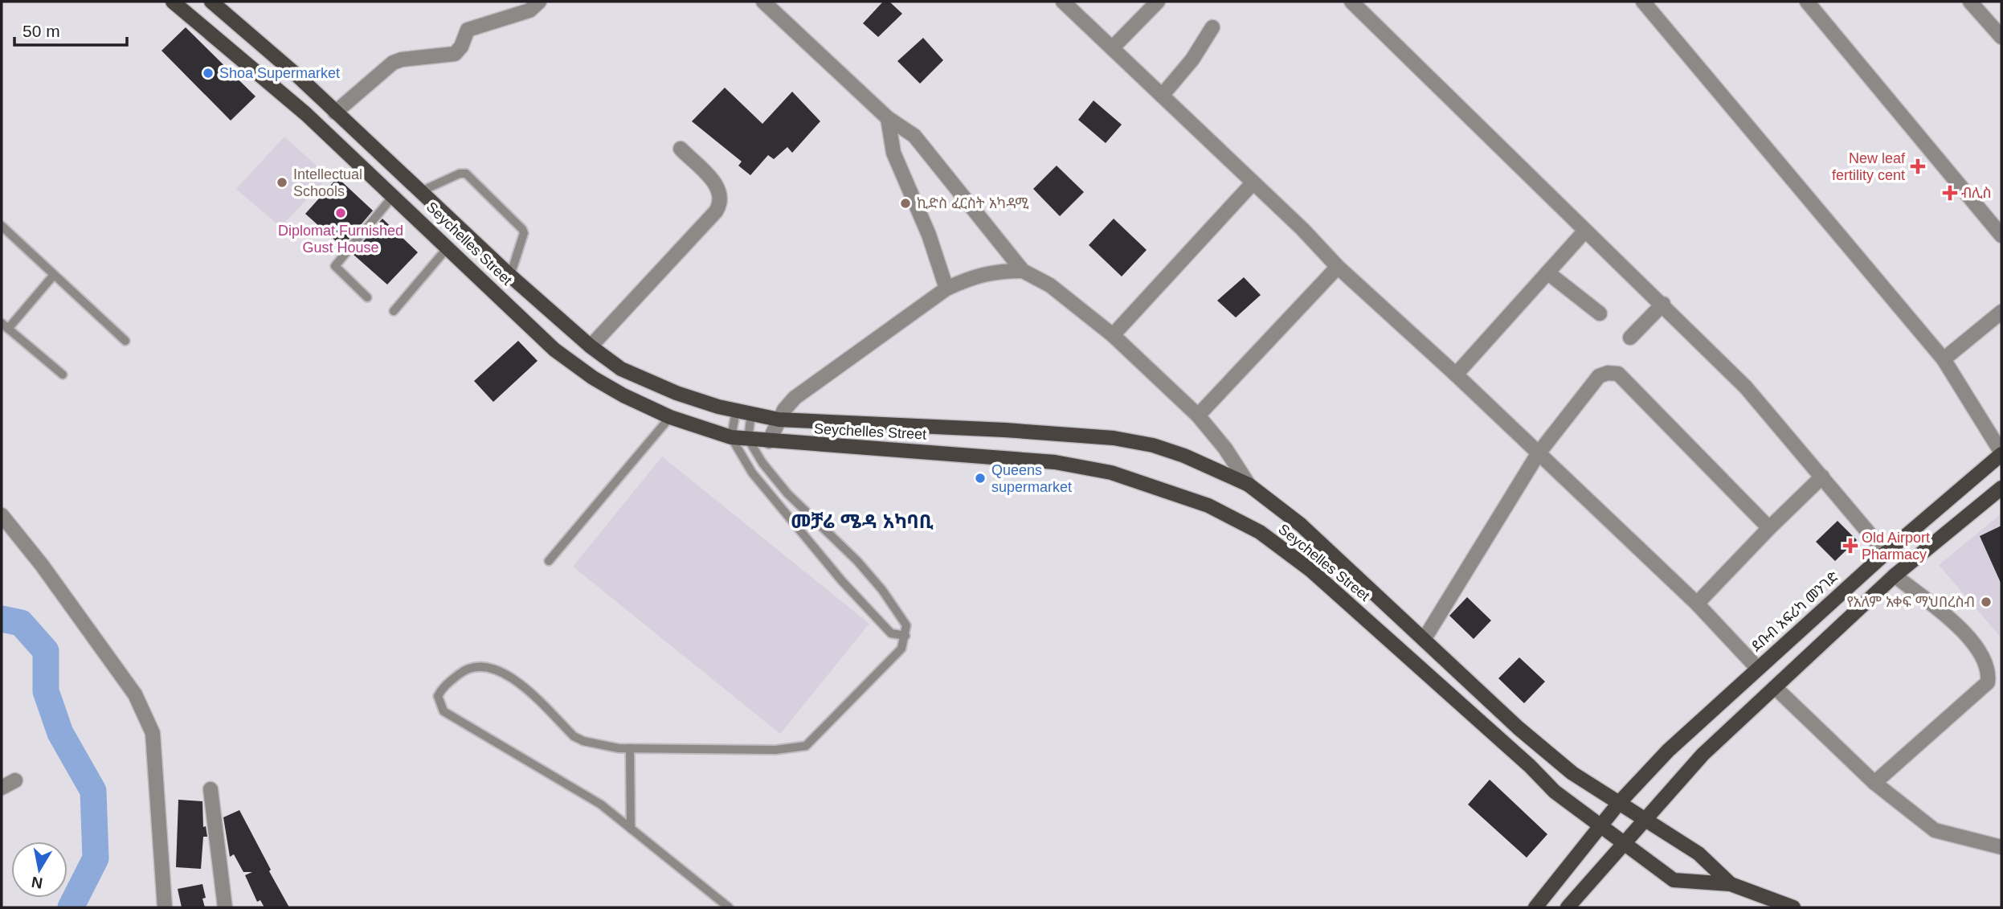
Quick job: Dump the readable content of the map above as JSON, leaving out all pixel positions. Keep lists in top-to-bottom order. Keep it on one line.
{"streets":{"main road":["Seychelles Street","ደቡብ አፍሪካ መንገድ"]},"crossings":[["Seychelles Street","ደቡብ አፍሪካ መንገድ"]],"districts":["መቻሬ ሜዳ አካባቢ"],"places":{"other":["Shoa Supermarket","Intellectual Schools","ኪድስ ፈርስት አካዳሚ","Diplomat Furnished Gust House","Queens supermarket","የአለም አቀፍ ማህበረስብ"],"health":["New leaf fertility cent","ብሊስ","Old Airport Pharmacy"]},"scale_bar":"50 m","north":"bottom"}
